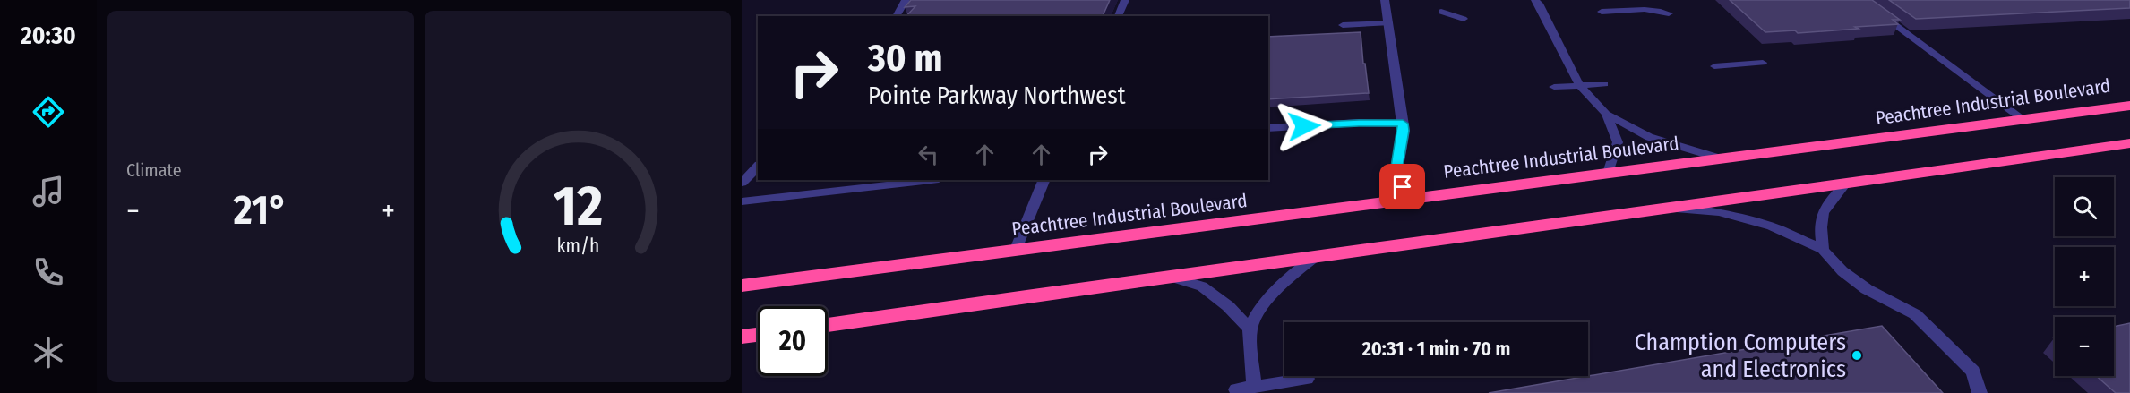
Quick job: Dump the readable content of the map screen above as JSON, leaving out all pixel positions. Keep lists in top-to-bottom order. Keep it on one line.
{"streets":{"highway":["Peachtree Industrial Boulevard"]},"places":["Chamption Computers and Electronics"],"page":{"tabs":"20:30","tile":"Climate","turn":["30 m","Pointe Parkway Northwest"],"map_buttons":["+","−"],"heat":["−","21°","+"],"limit":"20","trip":"20:31 · 1 min · 70 m","gauge":["12","km/h"]}}
